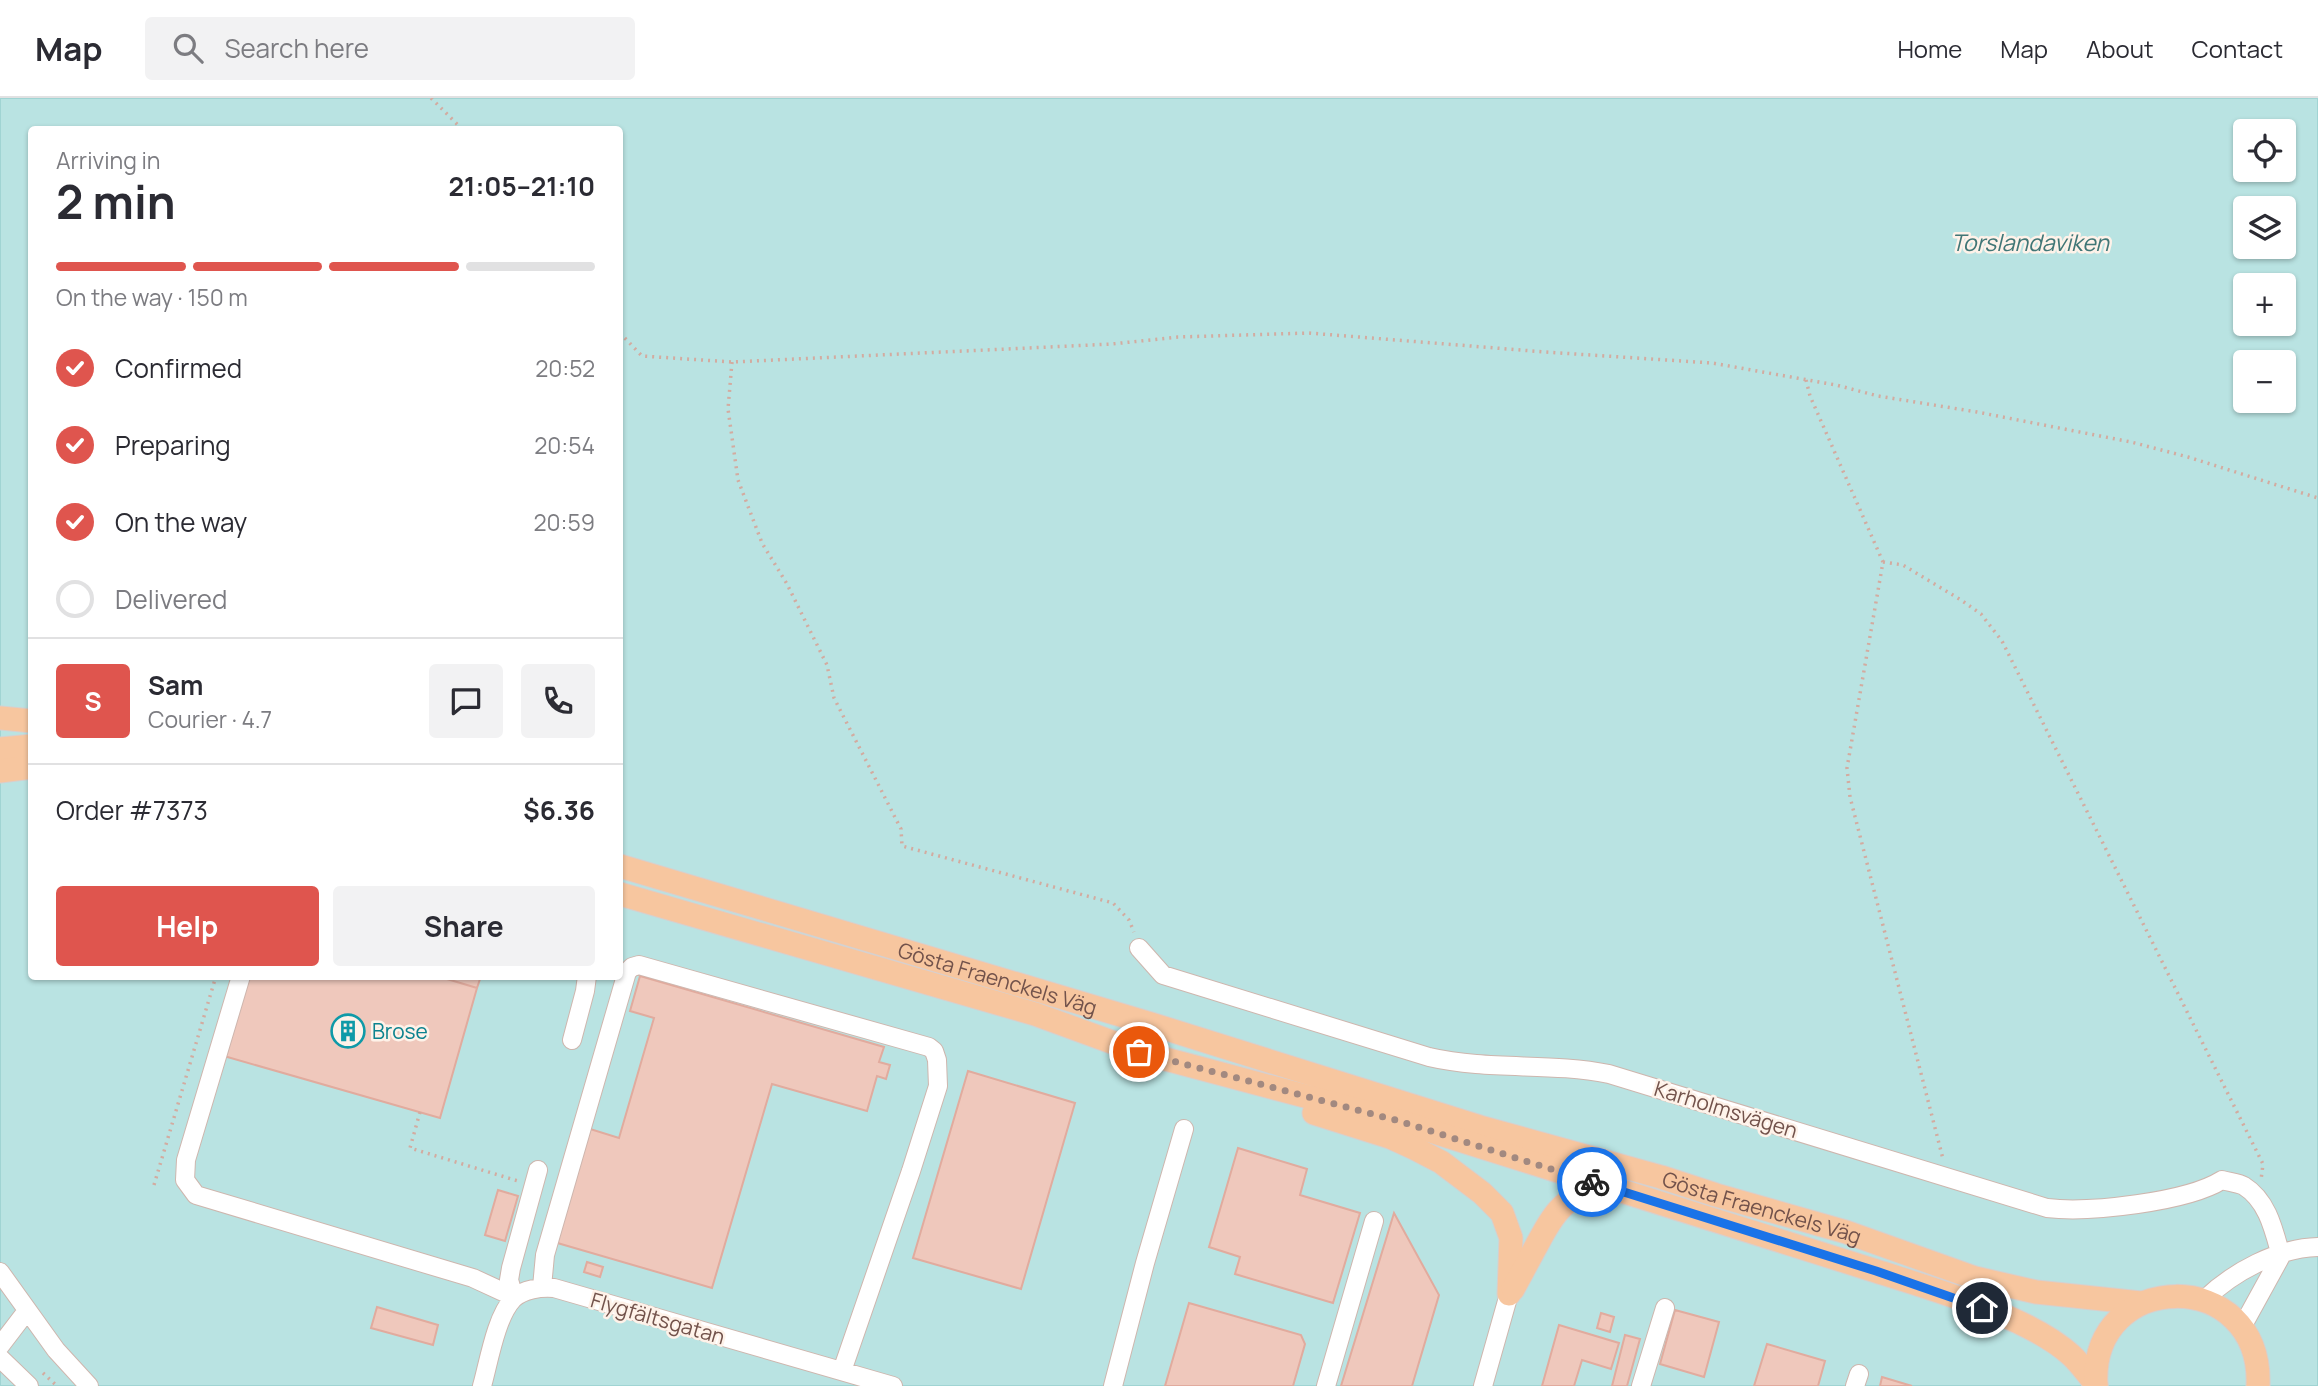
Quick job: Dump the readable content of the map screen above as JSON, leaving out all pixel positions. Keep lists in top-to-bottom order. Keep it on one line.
{"streets":{"main road":["Gösta Fraenckels Väg"],"street":["Karholmsvägen","Flygfältsgatan"]},"water":["Torslandaviken"],"places":{"building":["Brose"]},"page":{"header":"Map","search":"Search here","nav":["Home","Map","About","Contact"],"map_buttons":["+","−"],"heading":["2 min","Arriving in","21:05–21:10"],"panel":["Sam","Courier · 4.7","Order #7373","$6.36"],"bar":"On the way · 150 m","list":[["Confirmed","20:52"],["Preparing","20:54"],["On the way","20:59"],"Delivered"],"round":"S","buttons":["Help","Share"]}}
